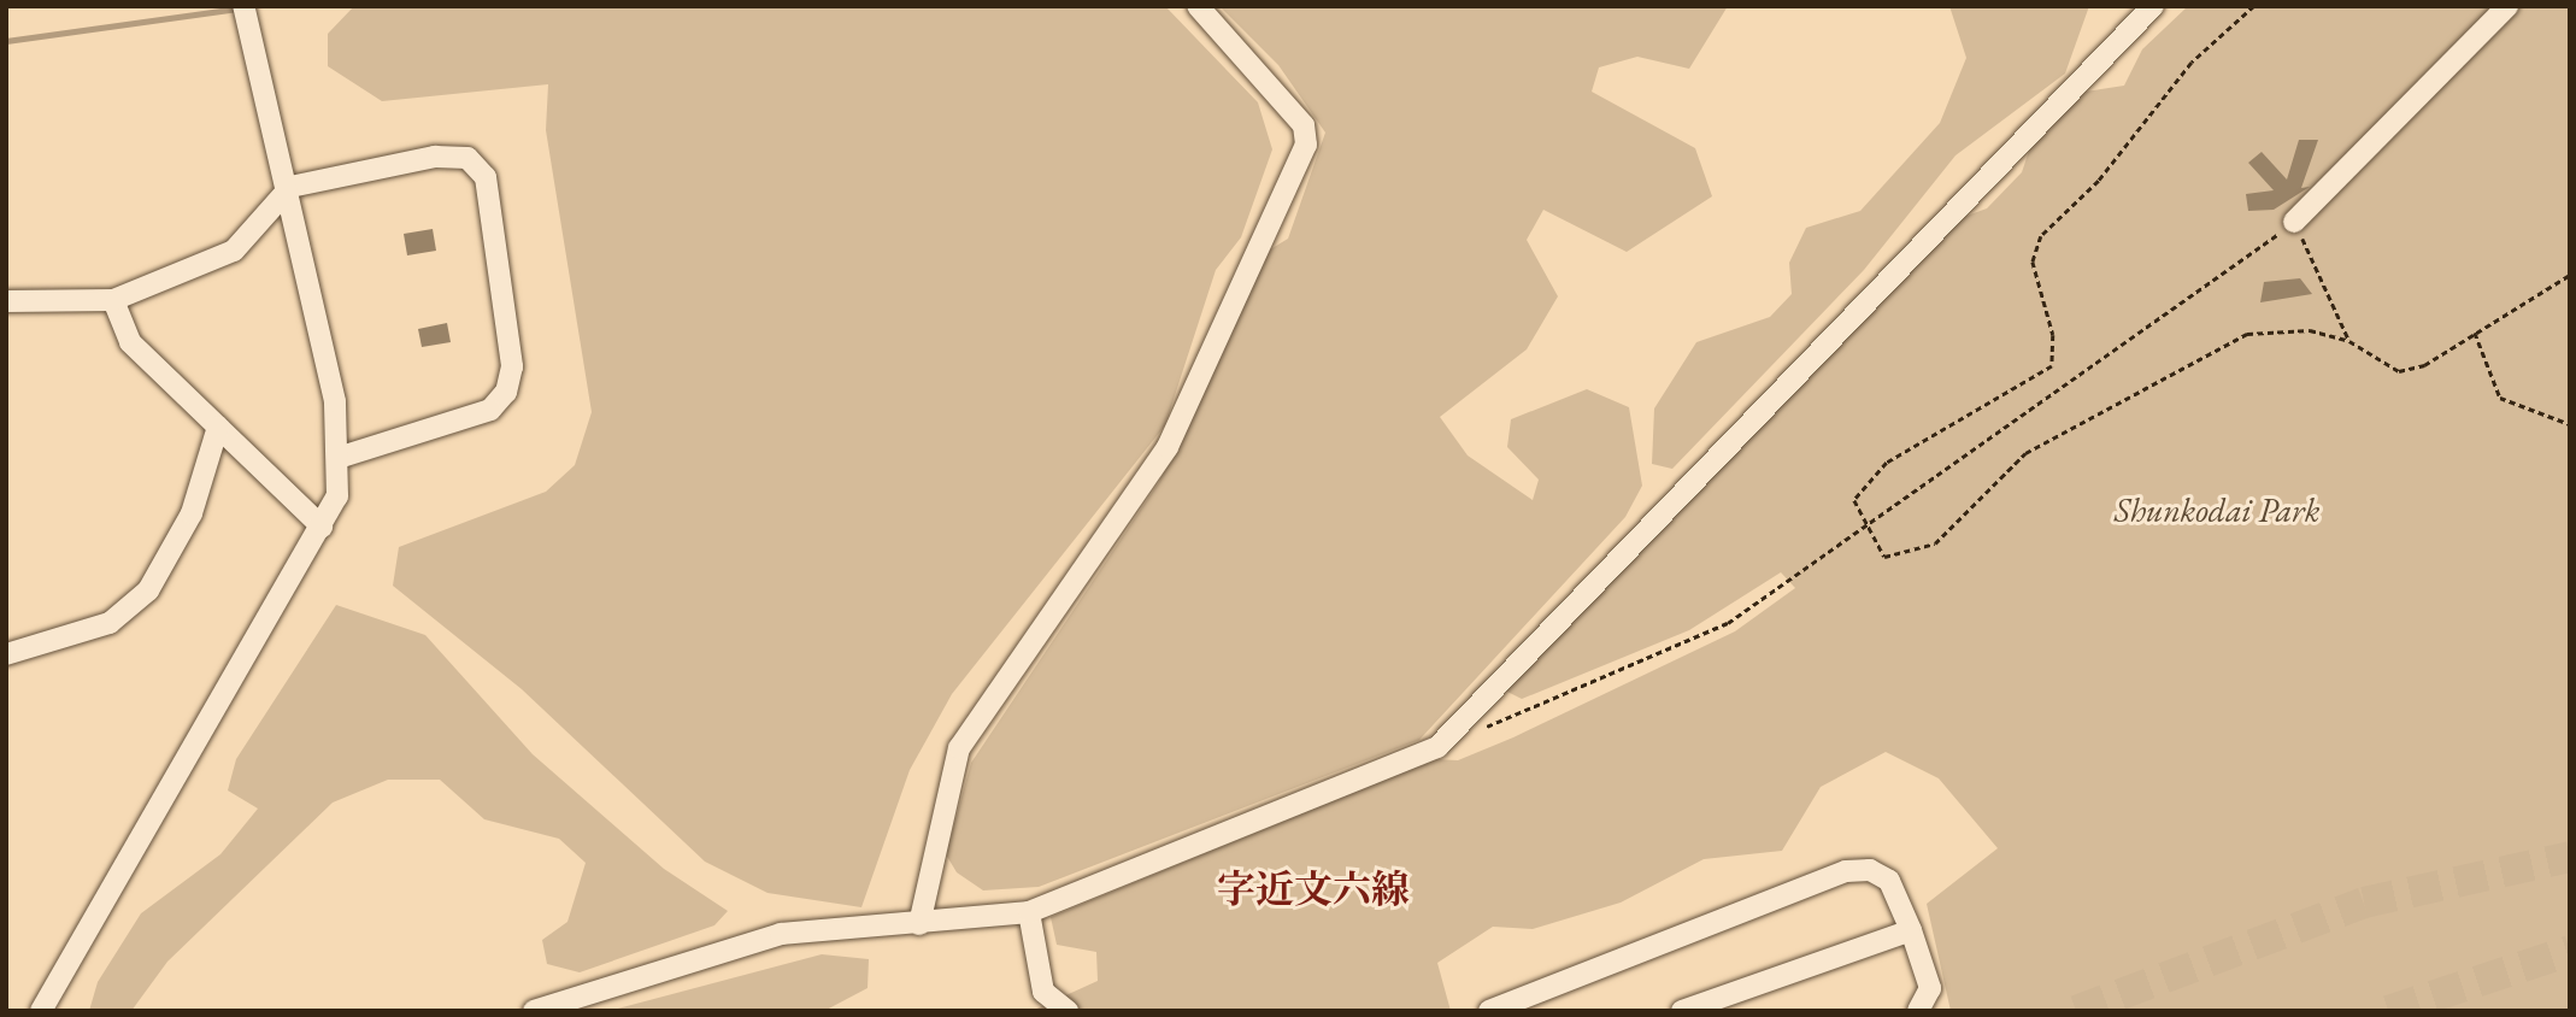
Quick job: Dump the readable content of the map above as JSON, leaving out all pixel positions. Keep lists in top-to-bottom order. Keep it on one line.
{"districts":["字近文六線"],"parks":["Shunkodai Park"]}
